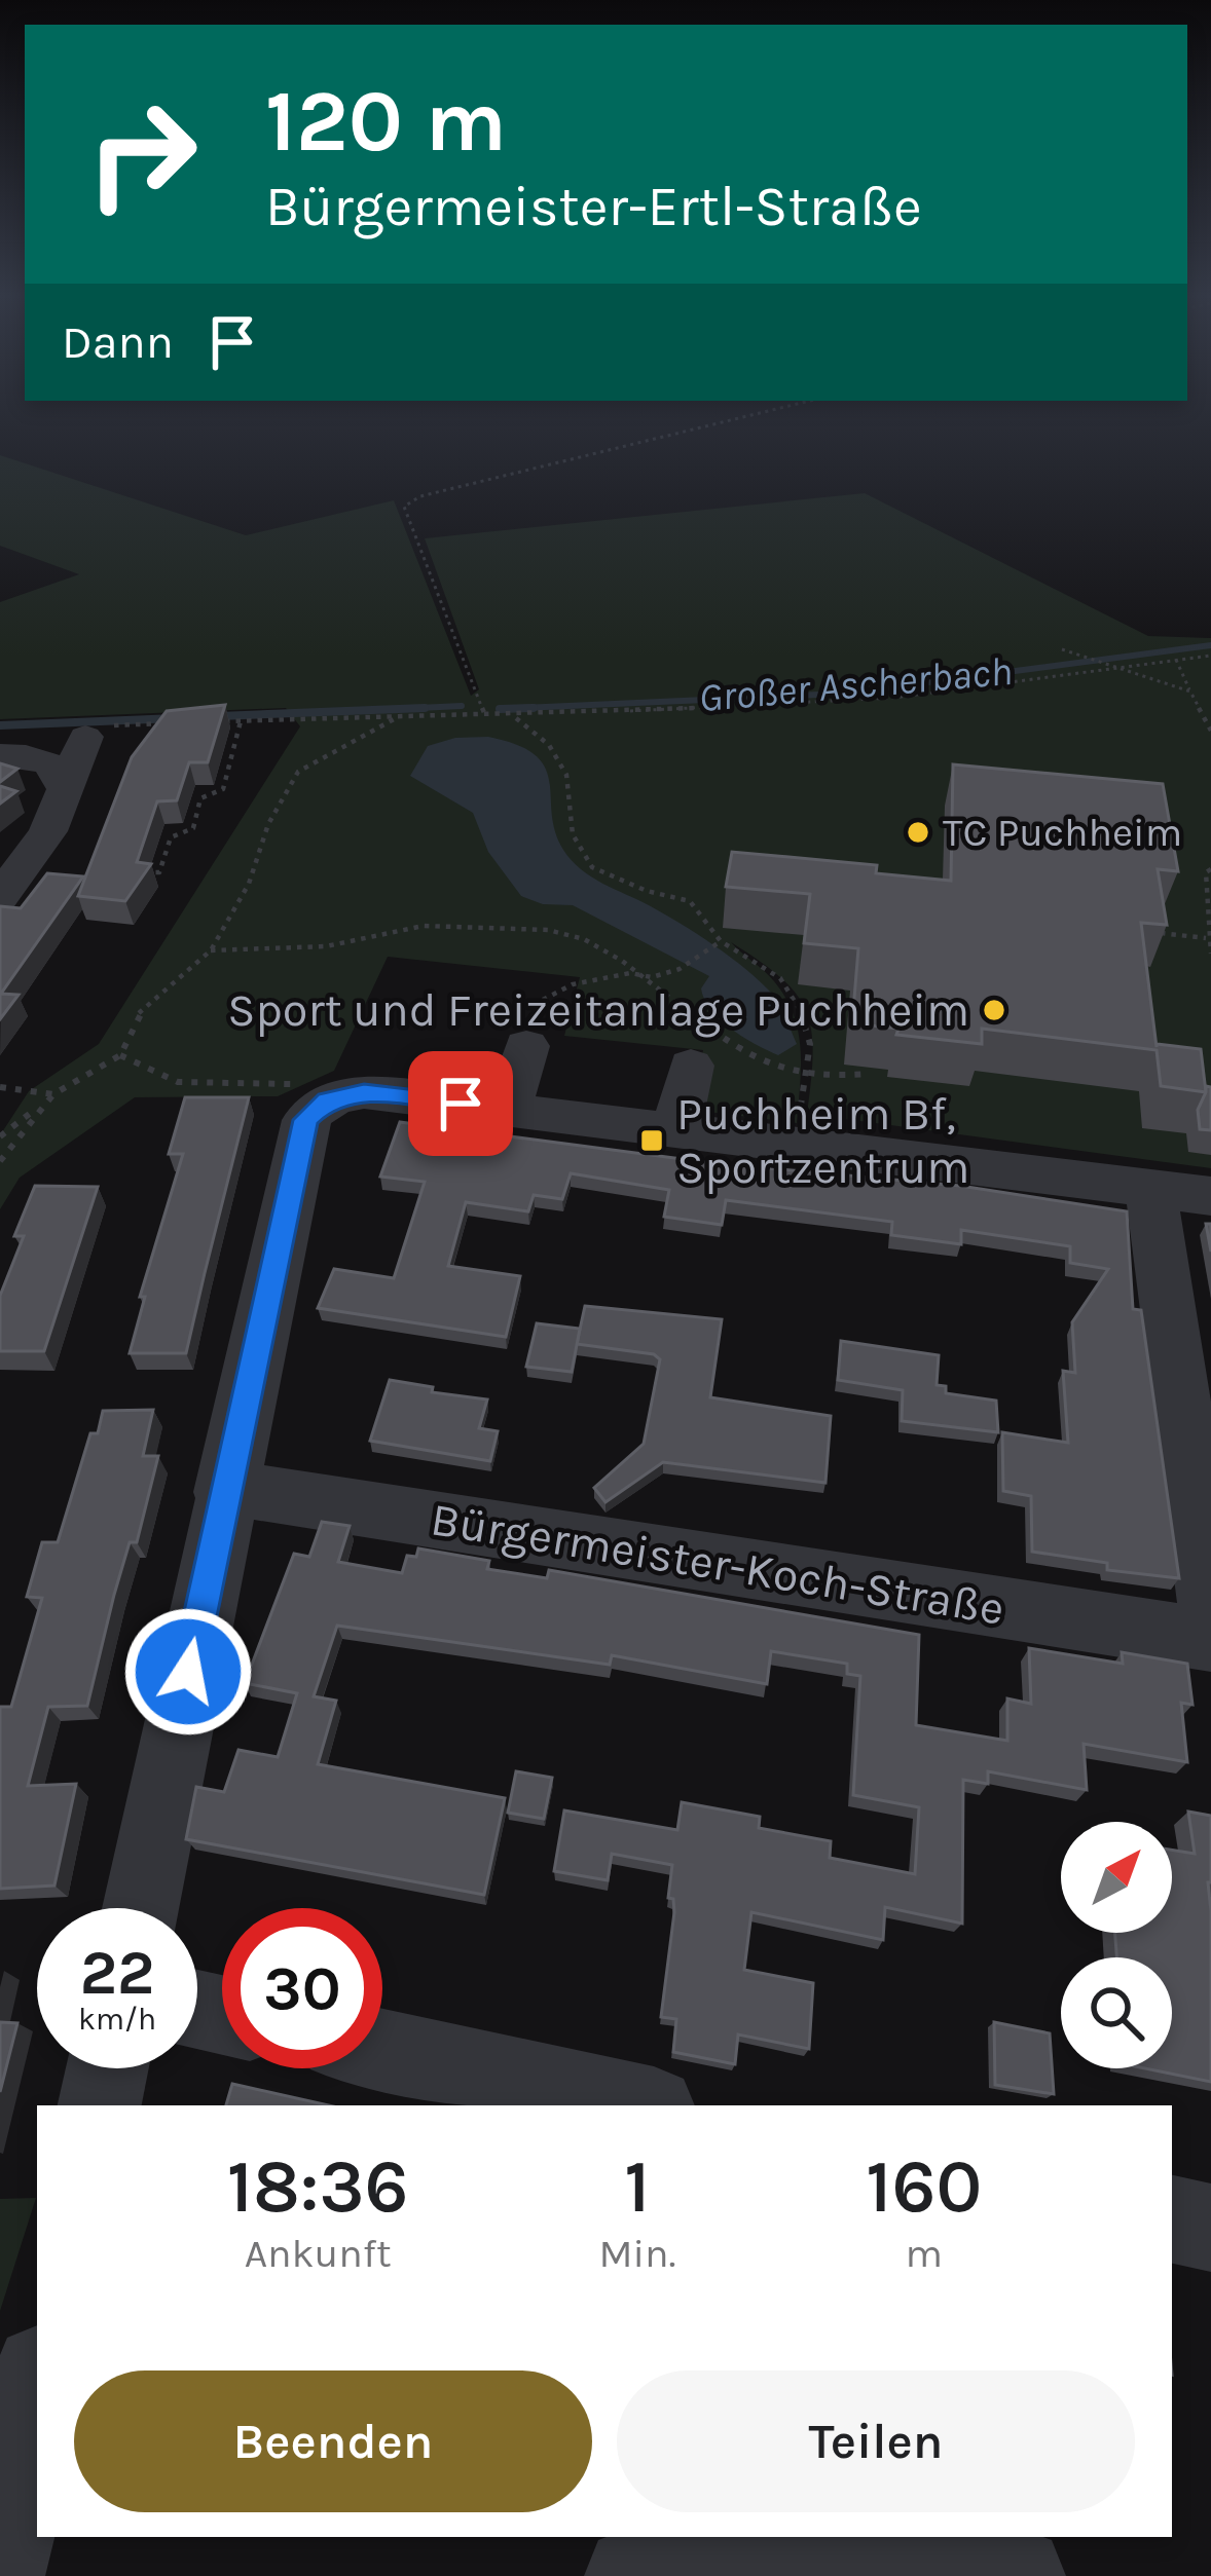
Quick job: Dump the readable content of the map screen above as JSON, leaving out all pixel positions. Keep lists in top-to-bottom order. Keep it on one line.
{"streets":{"street":["Bürgermeister-Koch-Straße"]},"water":["Großer Ascherbach"],"places":{"other":["TC Puchheim","Sport und Freizeitanlage Puchheim"],"transit":["Puchheim Bf, Sportzentrum"]},"north":"top right","page":{"turn":["120 m","Bürgermeister-Ertl-Straße"],"then":"Dann","speed":"22 km/h","limit":"30","eta":["18:36","Ankunft","1","Min.","160","m"],"buttons":["Beenden","Teilen"]}}
